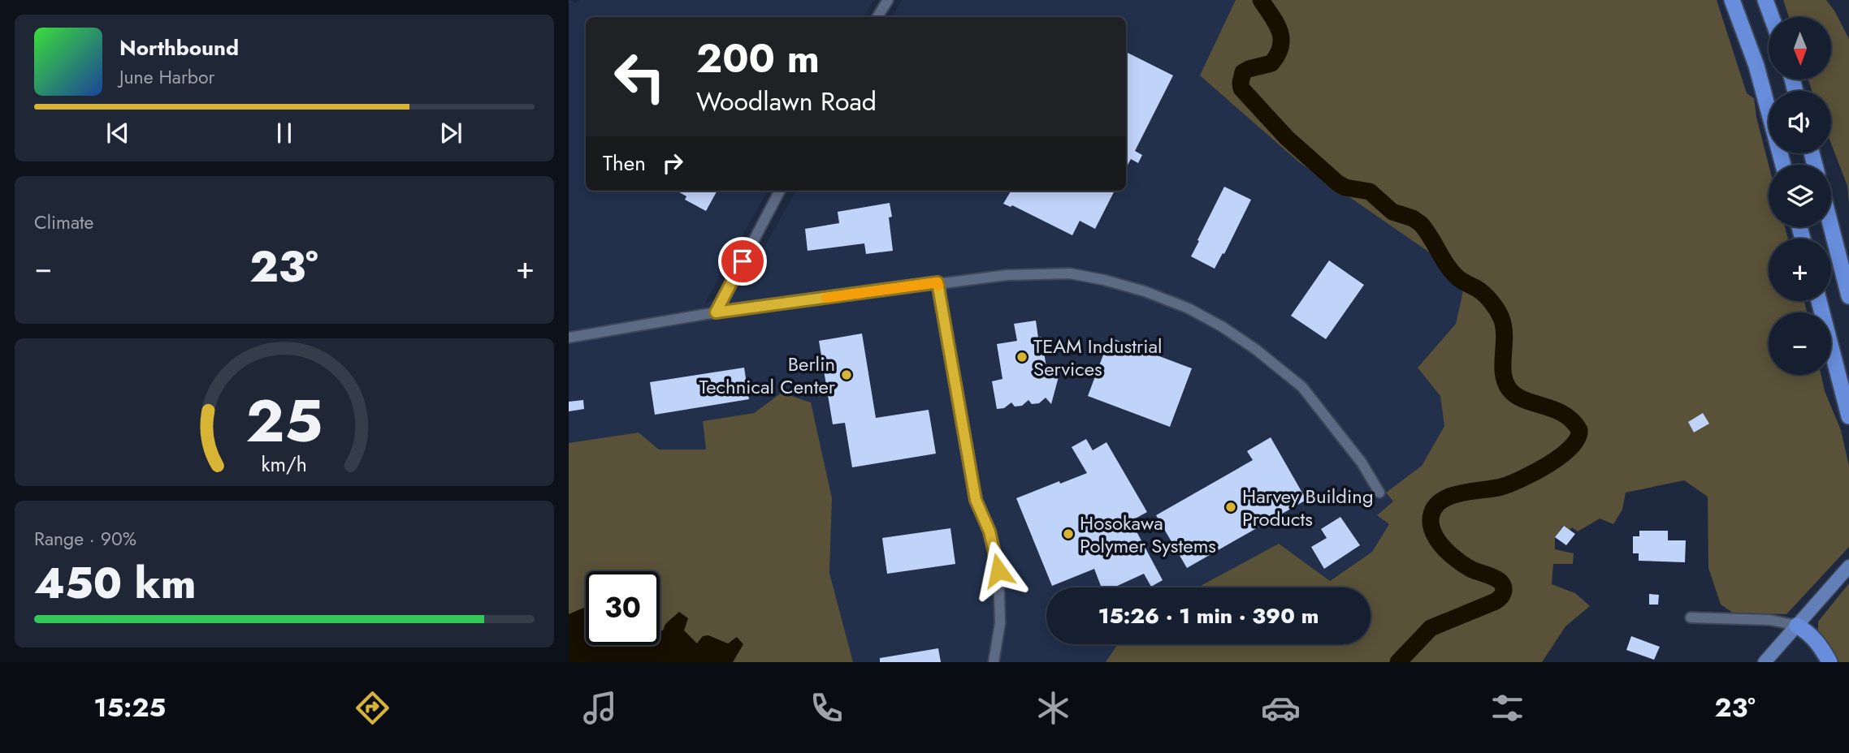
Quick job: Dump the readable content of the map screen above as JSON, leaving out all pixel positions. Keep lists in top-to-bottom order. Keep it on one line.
{"places":["TEAM Industrial Services","Berlin Technical Center","Harvey Building Products","Hosokawa Polymer Systems"],"north":"bottom","page":{"map_buttons":["+","−"],"turn":["200 m","Woodlawn Road"],"song":["Northbound","June Harbor"],"then":"Then","tile":["Climate",["Range · 90%","450 km"]],"heat":["−","23°","+"],"limit":"30","trip":"15:26 · 1 min · 390 m","tabs":["15:25","23°"],"gauge":["25","km/h"]}}
